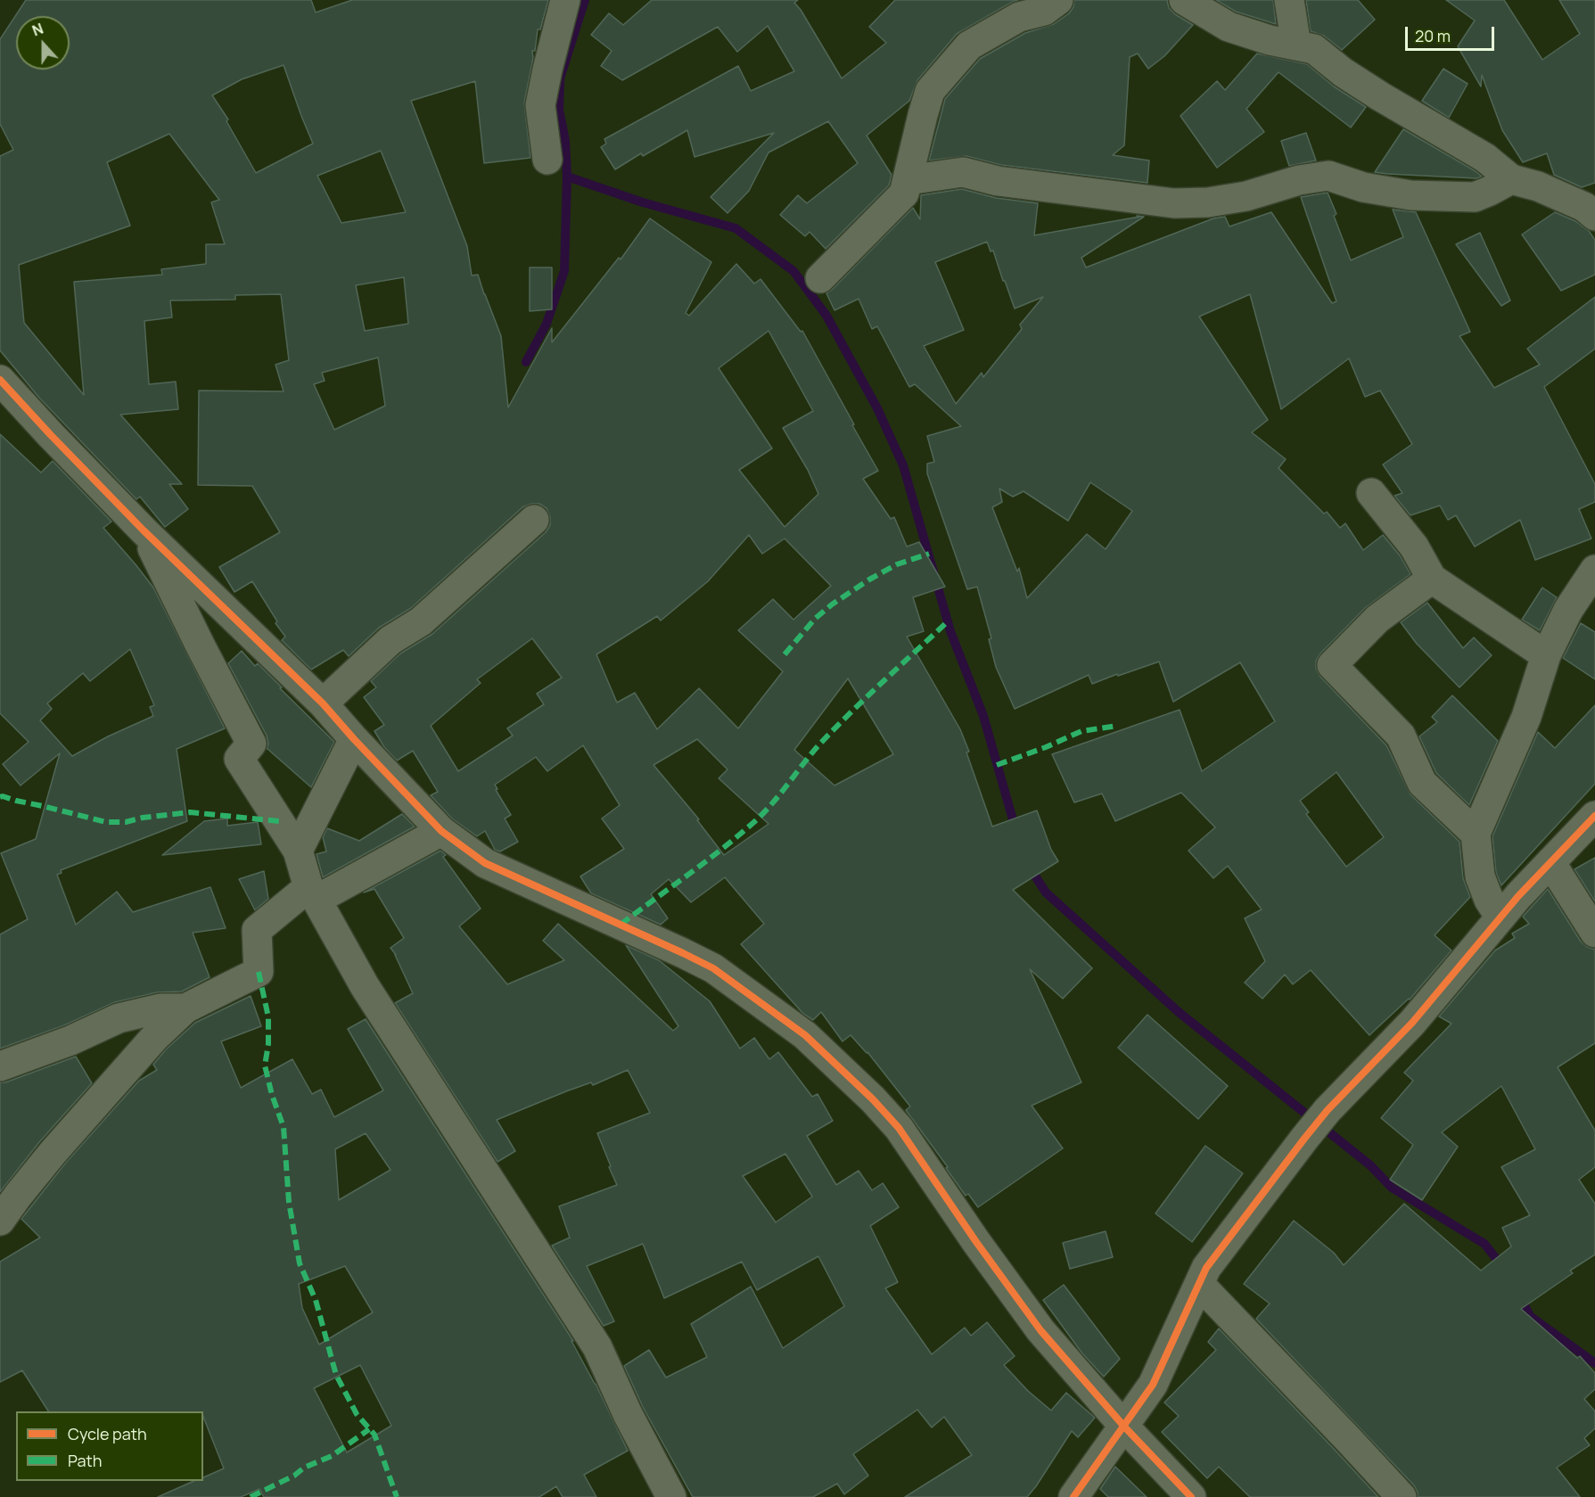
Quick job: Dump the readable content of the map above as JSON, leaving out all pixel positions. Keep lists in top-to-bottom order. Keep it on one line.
{"legend":["Cycle path","Path"],"scale_bar":"20 m","north":"top"}
